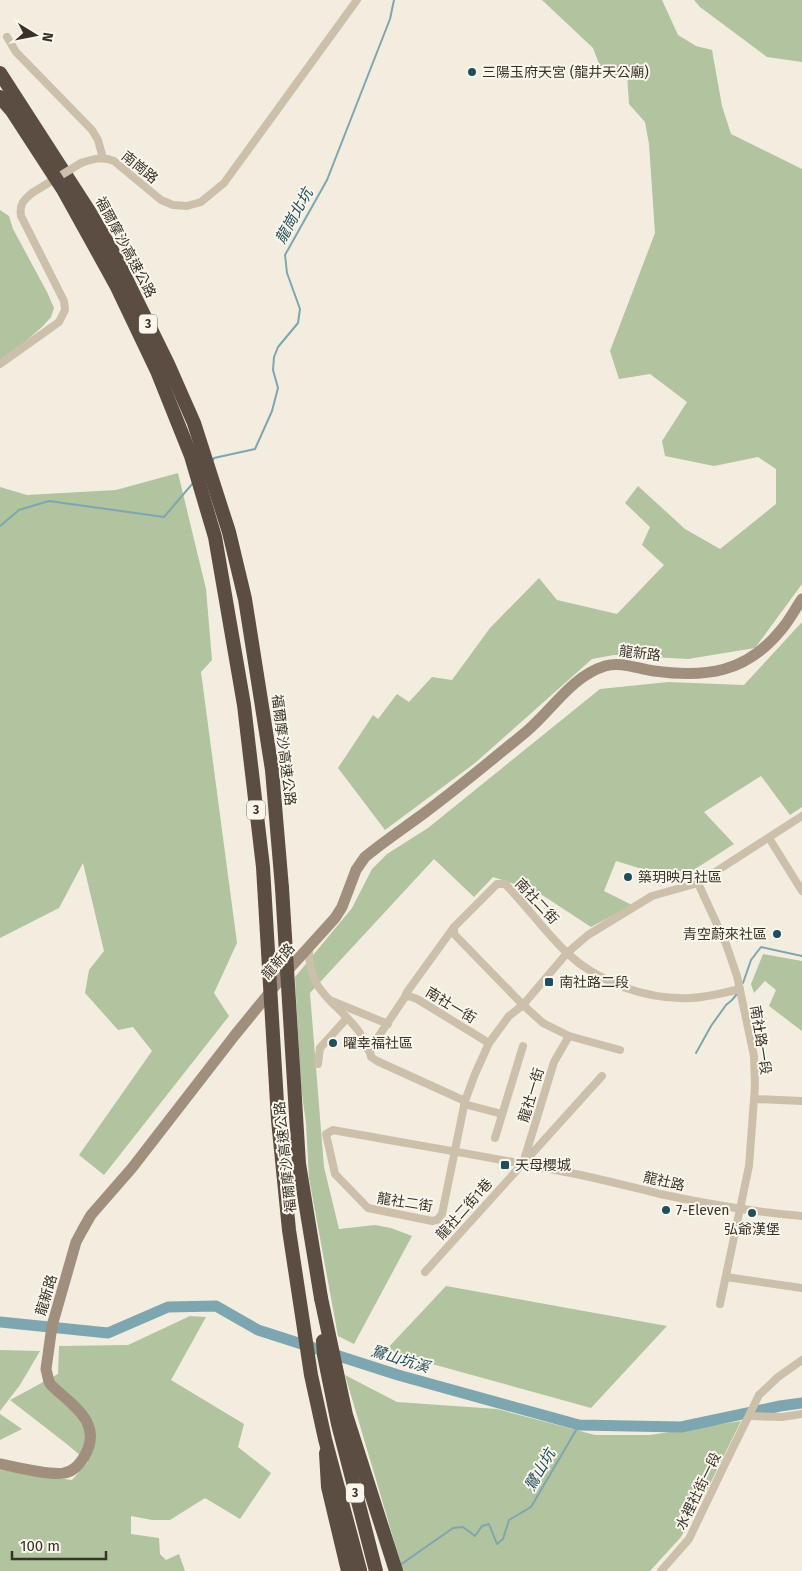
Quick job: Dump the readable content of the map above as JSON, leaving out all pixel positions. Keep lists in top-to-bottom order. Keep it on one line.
{"streets":{"highway":["福爾摩沙高速公路","3"],"street":["南崗路","龍新路","南社二街","南社一街","南社路一段","龍社一街","龍社路","龍社二街","龍社二街1巷","水裡社街一段"]},"crossings":[["南社二街","南社一街"],["南社二街","南社路一段"],["南社路一段","龍社路"],["龍社一街","龍社路"],["龍社一街","龍社二街"],["龍社一街","龍社二街1巷"],["龍社路","龍社二街"],["龍社路","龍社二街1巷"],["龍社二街","龍社二街1巷"]],"water":["龍崗北坑","鷺山坑溪","鷺山坑"],"places":{"other":["三陽玉府天宮 (龍井天公廟)","築玥映月社區","青空蔚來社區","曜幸福社區","7-Eleven","弘爺漢堡"],"transit":["南社路二段","天母櫻城"]},"scale_bar":"100 m","north":"right"}
